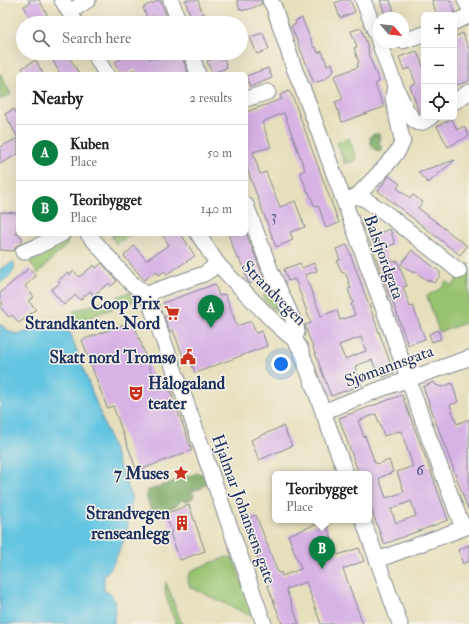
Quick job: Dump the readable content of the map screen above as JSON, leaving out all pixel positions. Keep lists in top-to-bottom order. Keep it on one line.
{"streets":{"street":["Balsfjordgata","Strandvegen","Sjømannsgata","Hjalmar Johansens gate"]},"crossings":[["Balsfjordgata","Sjømannsgata"],["Strandvegen","Sjømannsgata"]],"places":{"supermarket":["Coop Prix Strandkanten. Nord"],"public building":["Skatt nord Tromsø"],"theatre":["Hålogaland teater"],"place":["7 Muses"],"building":["Strandvegen renseanlegg"]},"house_numbers":["3","6"],"north":"bottom right","page":{"map_buttons":["+","−"],"search":"Search here","heading":["Nearby","2 results"],"list":[{"mark":"A","name":"Kuben","note":"Place","value":"50 m"},{"mark":"B","name":"Teoribygget","note":"Place","value":"140 m"}],"pins":["A","B"],"popup":["Teoribygget","Place"]}}
